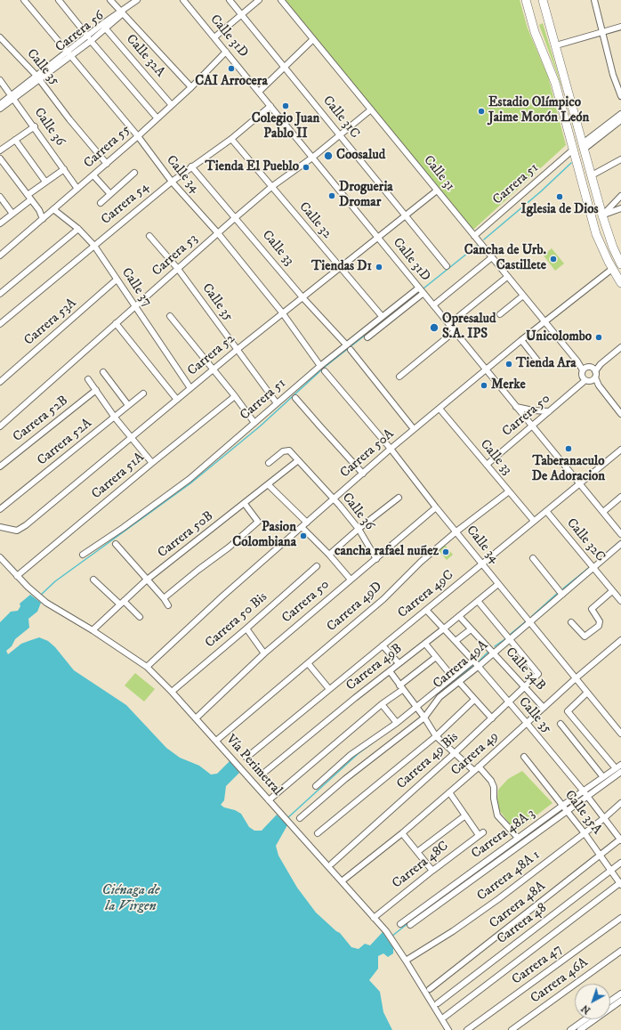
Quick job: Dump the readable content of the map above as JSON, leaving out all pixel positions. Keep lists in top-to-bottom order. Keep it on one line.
{"streets":{"street":["Carrera 56","Calle 31D","Calle 32A","Calle 35","Calle 31C","Calle 36","Carrera 55","Calle 31","Calle 34","Carrera 51","Carrera 54","Calle 32","Calle 33","Carrera 53","Calle 37","Carrera 53A","Carrera 52","Carrera 50","Carrera 52B","Carrera 52A","Carrera 50A","Carrera 51A","Carrera 50B","Calle 32C","Carrera 49C","Carrera 49D","Carrera 50 Bis","Carrera 49A","Carrera 49B","Calle 34B","Carrera 49","Carrera 49 Bis","Vía Perimetral","Calle 35A","Carrera 48A 3","Carrera 48C","Carrera 48A 1","Carrera 48A","Carrera 48","Carrera 47","Carrera 46A"]},"crossings":[["Carrera 56","Calle 32A"],["Carrera 56","Calle 35"],["Carrera 56","Calle 36"],["Carrera 56","Calle 34"],["Calle 31D","Carrera 55"],["Calle 31D","Carrera 51"],["Calle 31D","Carrera 54"],["Calle 31D","Carrera 53"],["Calle 31D","Carrera 52"],["Calle 31D","Carrera 50"],["Calle 31D","Carrera 50A"],["Calle 31D","Carrera 49C"],["Calle 32A","Carrera 55"],["Calle 35","Carrera 55"],["Calle 35","Carrera 51"],["Calle 35","Carrera 53"],["Calle 35","Carrera 52"],["Calle 35","Carrera 49C"],["Calle 35","Carrera 49A"],["Calle 35","Carrera 49B"],["Calle 35","Carrera 49"],["Calle 35","Carrera 49 Bis"],["Calle 35","Carrera 48A 1"],["Calle 35","Carrera 48A"],["Calle 31C","Carrera 53"],["Calle 31C","Carrera 52"],["Calle 36","Carrera 55"],["Calle 36","Carrera 50"],["Calle 36","Carrera 50A"],["Calle 36","Carrera 50B"],["Carrera 55","Calle 34"],["Carrera 55","Calle 37"],["Calle 31","Carrera 51"],["Calle 31","Carrera 53"],["Calle 31","Carrera 52"],["Calle 31","Carrera 50"],["Calle 31","Carrera 50A"],["Calle 34","Carrera 51"],["Calle 34","Carrera 54"],["Calle 34","Carrera 53"],["Calle 34","Carrera 52"],["Calle 34","Carrera 50"],["Calle 34","Carrera 50A"],["Calle 34","Carrera 49C"],["Calle 34","Carrera 49D"],["Calle 34","Carrera 49A"],["Calle 34","Carrera 49B"],["Calle 34","Carrera 49"],["Carrera 51","Calle 32"],["Carrera 51","Calle 33"],["Carrera 54","Calle 32"],["Carrera 54","Calle 33"],["Carrera 54","Calle 37"],["Calle 32","Carrera 53"],["Calle 32","Carrera 52"],["Calle 33","Carrera 53"],["Calle 33","Carrera 52"],["Calle 33","Carrera 50"],["Calle 33","Carrera 50A"],["Calle 33","Carrera 49C"],["Calle 33","Carrera 49D"],["Carrera 53","Calle 37"],["Calle 37","Carrera 53A"],["Calle 37","Carrera 52"],["Carrera 50","Vía Perimetral"],["Carrera 50A","Vía Perimetral"],["Carrera 51A","Vía Perimetral"],["Carrera 50B","Vía Perimetral"],["Calle 32C","Carrera 49C"],["Calle 32C","Carrera 49A"],["Carrera 49D","Vía Perimetral"],["Carrera 50 Bis","Vía Perimetral"],["Carrera 49A","Calle 34B"],["Carrera 49A","Carrera 49 Bis"],["Carrera 49A","Vía Perimetral"],["Carrera 49B","Calle 34B"],["Calle 34B","Carrera 49"],["Calle 34B","Carrera 49 Bis"],["Carrera 49","Vía Perimetral"],["Vía Perimetral","Carrera 48C"],["Vía Perimetral","Carrera 48A 1"],["Calle 35A","Carrera 48A 3"],["Calle 35A","Carrera 48A 1"],["Calle 35A","Carrera 48A"],["Calle 35A","Carrera 48"]],"water":["Ciénaga de la Virgen"],"places":["CAI Arrocera","Colegio Juan Pablo II","Estadio Olímpico Jaime Morón León","Coosalud","Tienda El Pueblo","Drogueria Dromar","Iglesia de Dios","Cancha de Urb. Castillete","Tiendas D1","Opresalud S.A. IPS","Unicolombo","Tienda Ara","Merke","Taberanaculo De Adoracion","Pasion Colombiana","cancha rafael nuñez"],"north":"bottom left"}
